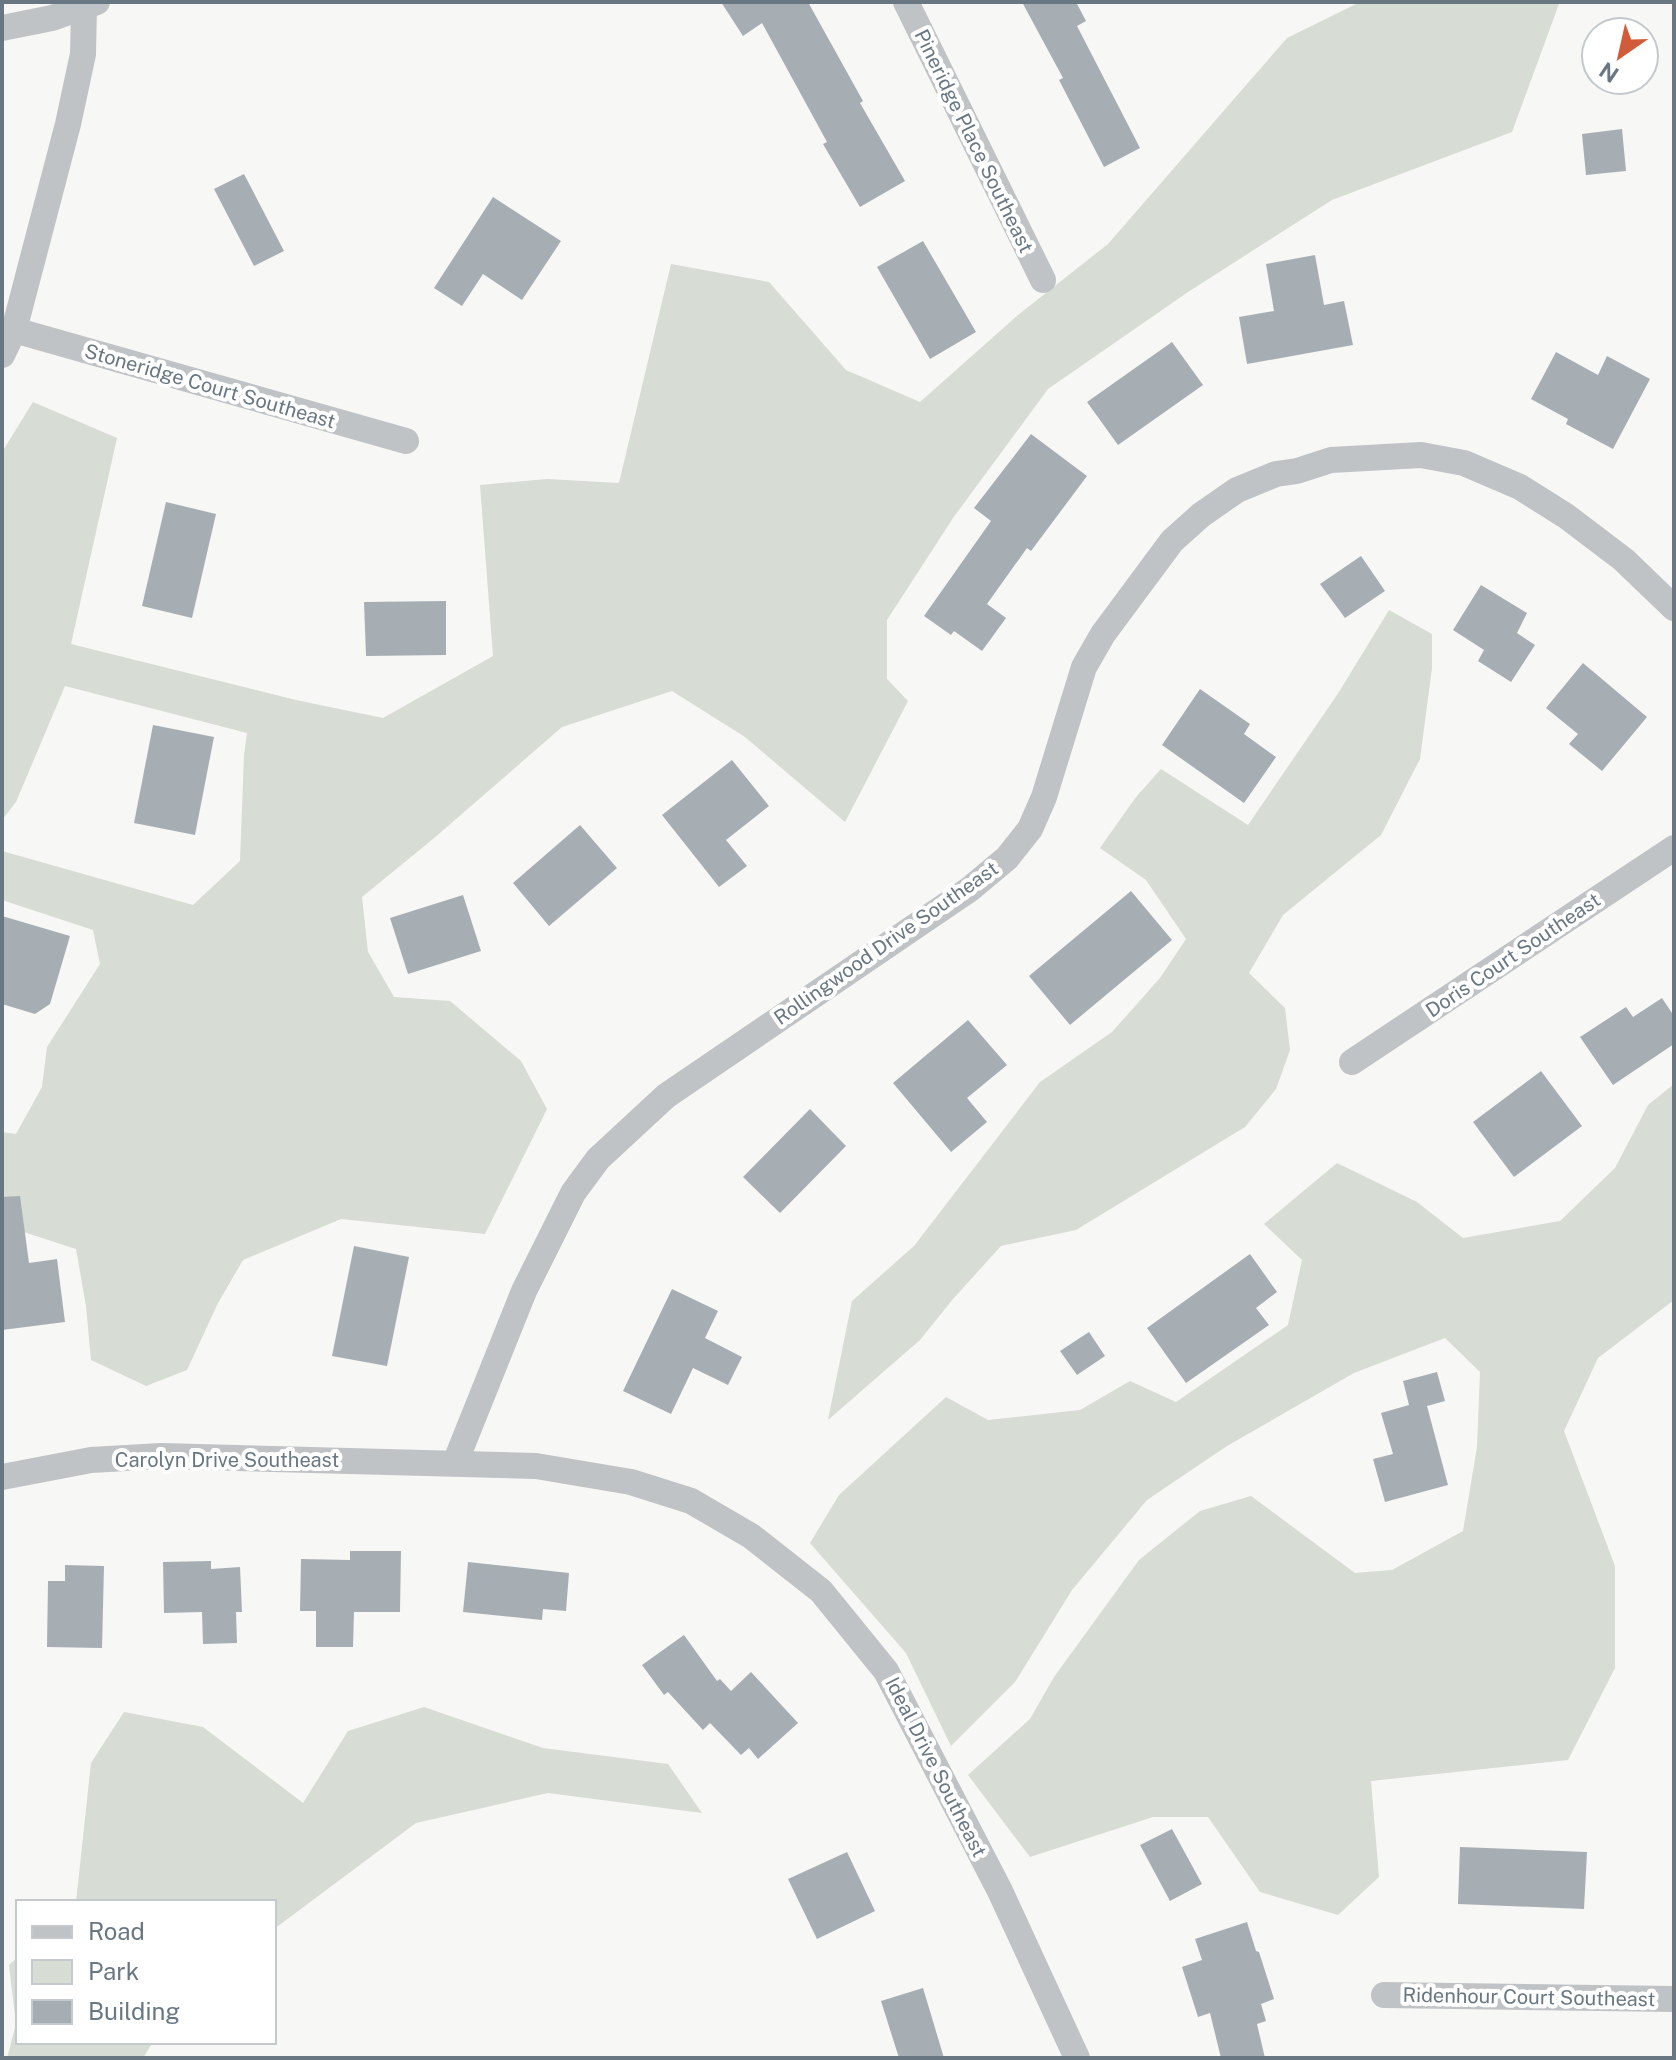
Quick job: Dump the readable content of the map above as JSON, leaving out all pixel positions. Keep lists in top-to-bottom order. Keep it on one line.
{"streets":{"street":["Pineridge Place Southeast","Stoneridge Court Southeast","Rollingwood Drive Southeast","Doris Court Southeast","Carolyn Drive Southeast","Ideal Drive Southeast","Ridenhour Court Southeast"]},"crossings":[["Rollingwood Drive Southeast","Carolyn Drive Southeast"],["Rollingwood Drive Southeast","Ideal Drive Southeast"],["Carolyn Drive Southeast","Ideal Drive Southeast"]],"legend":["Road","Park","Building"],"north":"bottom left"}
